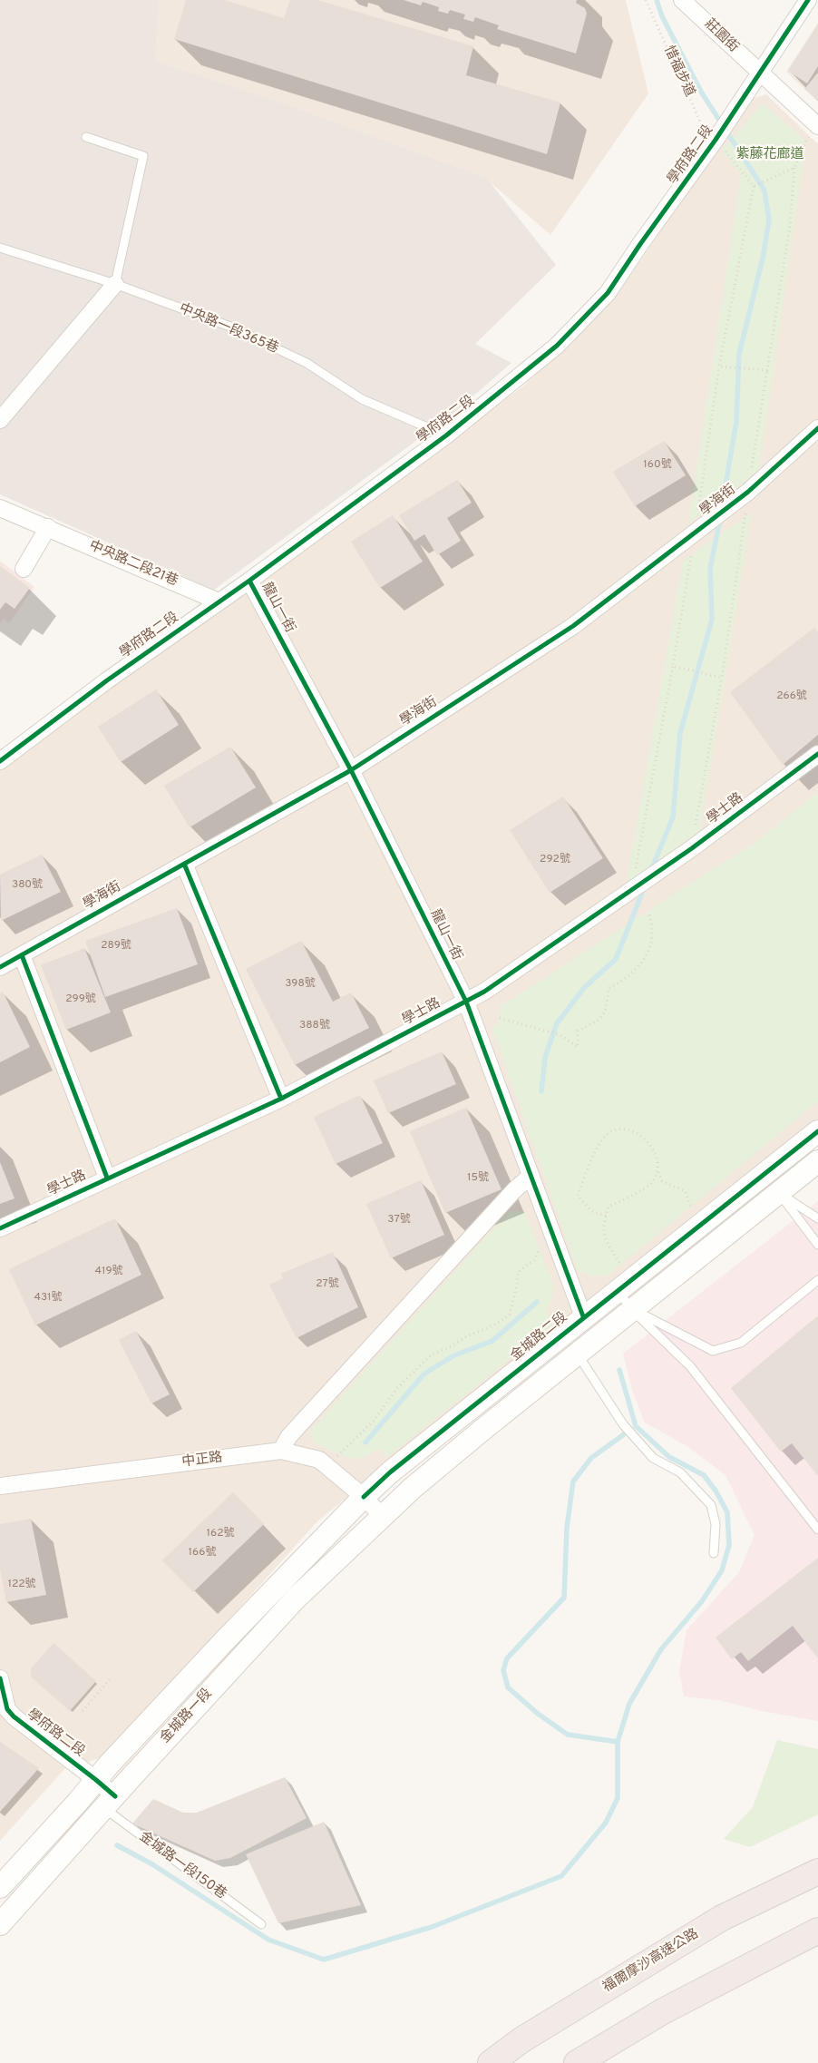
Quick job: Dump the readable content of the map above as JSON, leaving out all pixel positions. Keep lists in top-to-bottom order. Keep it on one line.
{"streets":{"highway":["福爾摩沙高速公路"],"main road":["金城路二段","金城路一段"],"street":["莊園街","學府路二段","學海街","中央路二段21巷","龍山一街","學士路","中正路"],"lane":["中央路一段365巷","金城路一段150巷"],"path":["惜福步道"]},"crossings":[["莊園街","學府路二段"],["惜福步道","學府路二段"],["學府路二段","中央路一段365巷"],["學府路二段","中央路二段21巷"],["學府路二段","龍山一街"],["學府路二段","金城路一段"],["學府路二段","金城路一段150巷"],["學海街","龍山一街"],["龍山一街","學士路"],["龍山一街","金城路二段"],["金城路二段","中正路"],["金城路二段","金城路一段"],["中正路","金城路一段"],["金城路一段","金城路一段150巷"]],"parks":["紫藤花廊道"],"house_numbers":["160號","266號","292號","380號","289號","398號","299號","388號","15號","37號","419號","27號","431號","162號","166號","122號"]}
